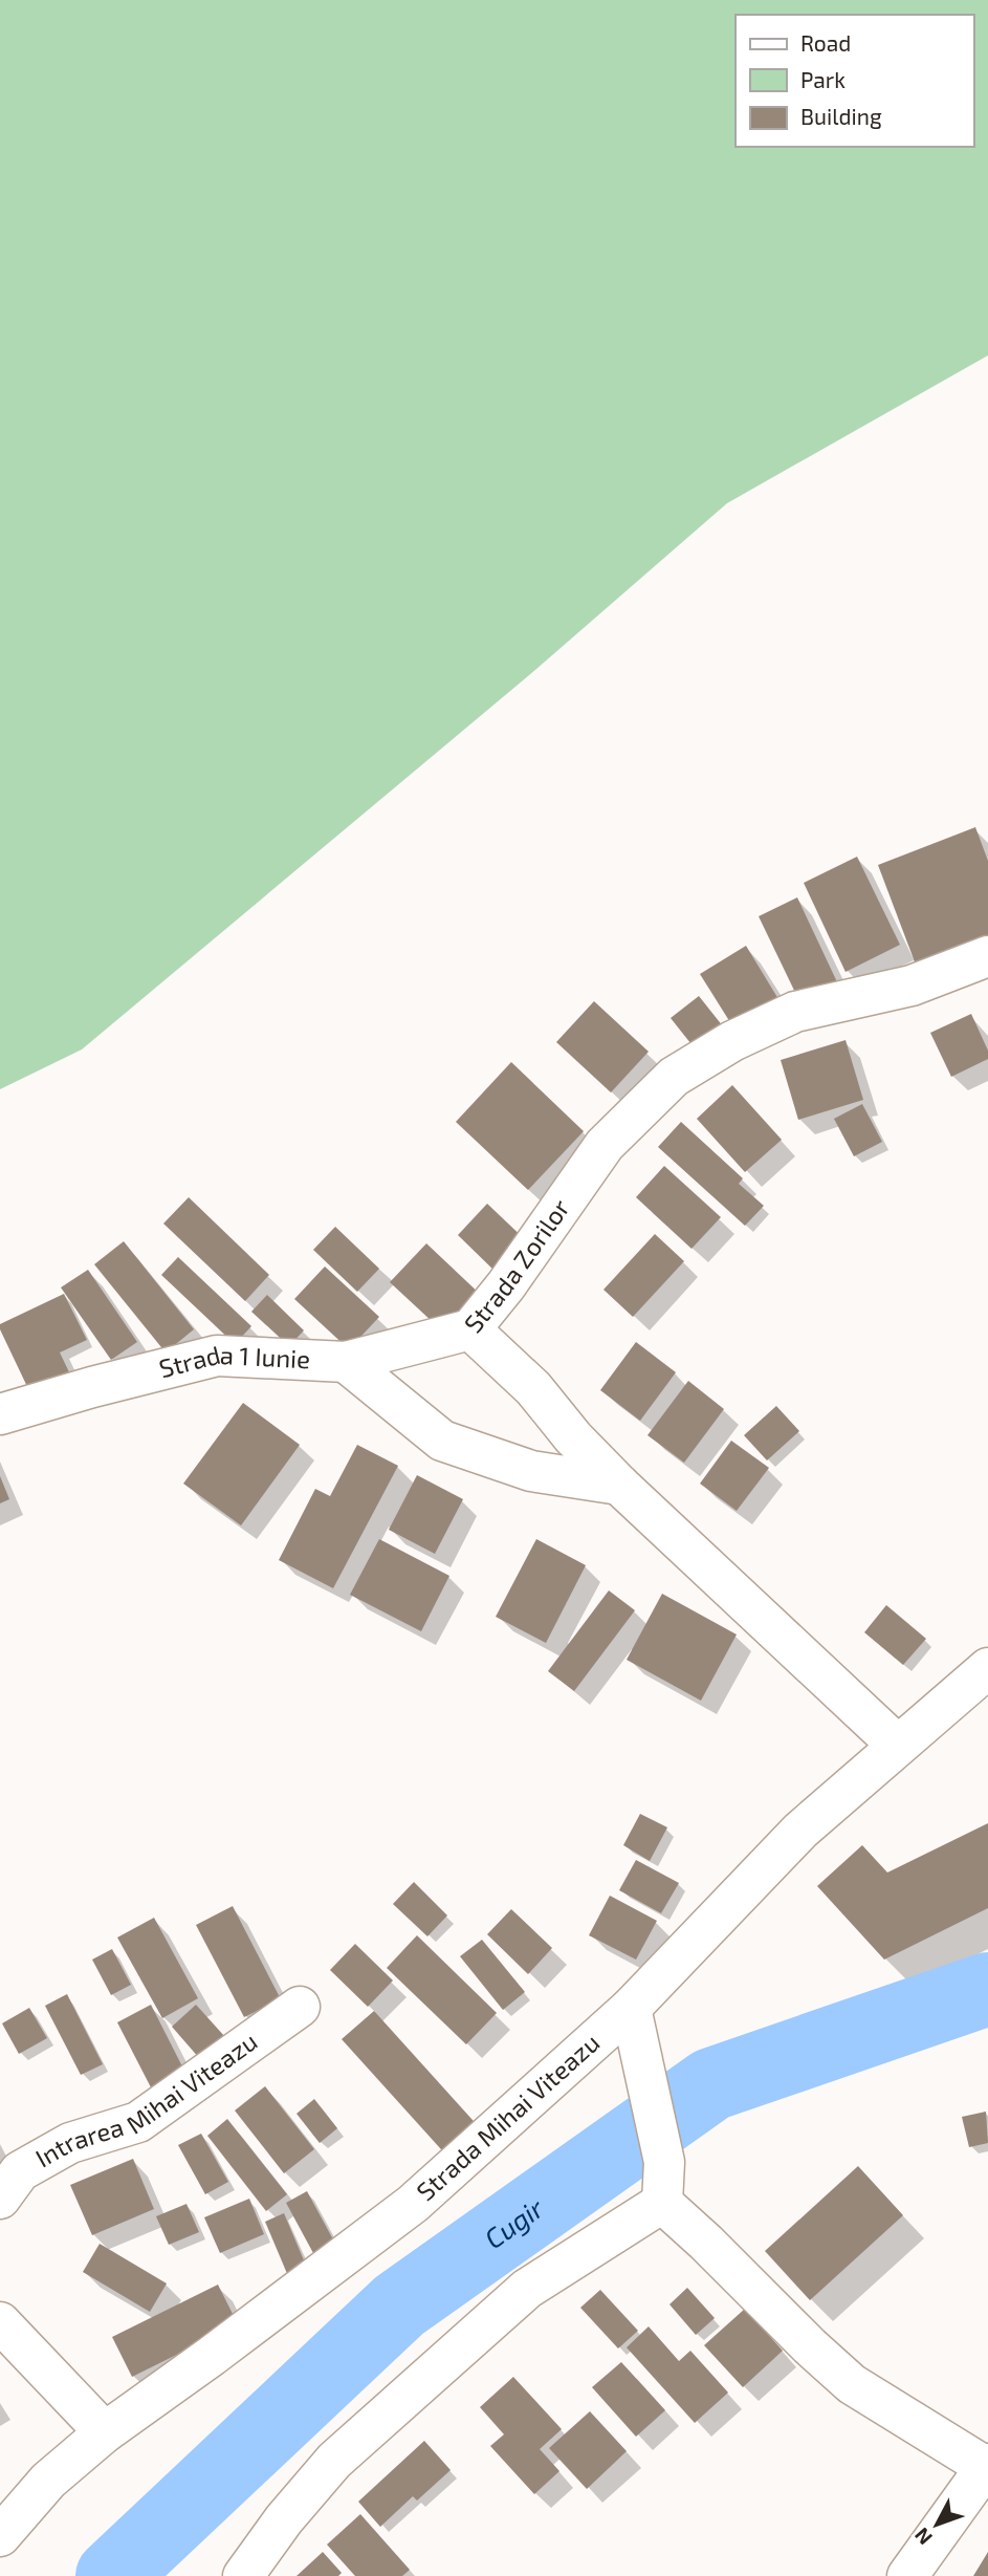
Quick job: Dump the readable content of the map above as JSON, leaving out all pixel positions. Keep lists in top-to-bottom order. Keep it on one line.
{"streets":{"street":["Strada Zorilor","Strada 1 Iunie","Intrarea Mihai Viteazu","Strada Mihai Viteazu"]},"crossings":[["Strada Zorilor","Strada 1 Iunie"],["Strada Zorilor","Strada Mihai Viteazu"]],"water":["Cugir"],"legend":["Road","Park","Building"],"north":"bottom left"}
